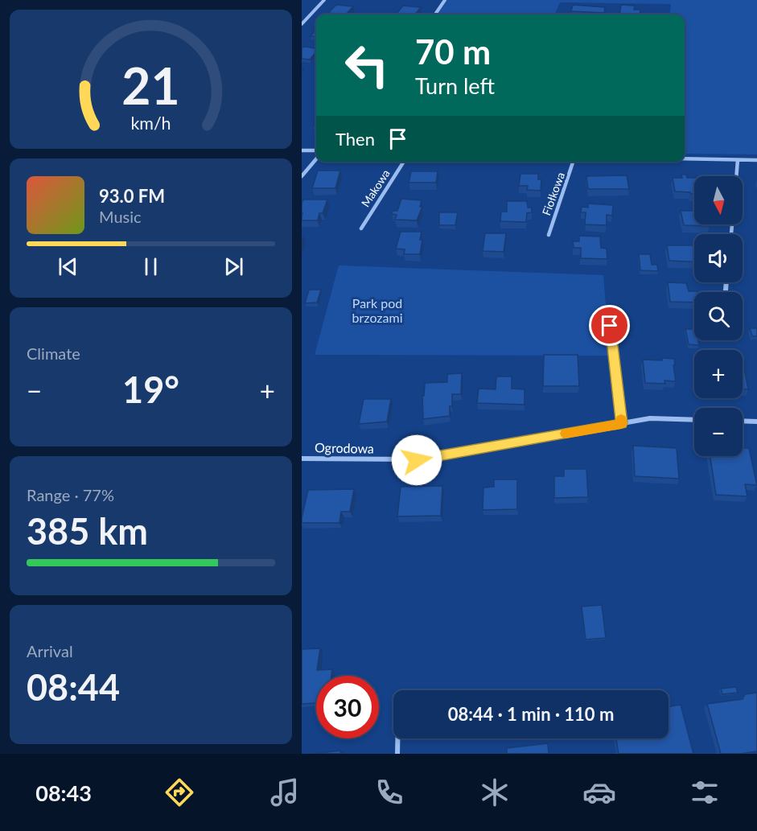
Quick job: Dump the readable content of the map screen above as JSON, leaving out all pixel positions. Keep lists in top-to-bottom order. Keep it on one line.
{"streets":{"street":["Makowa","Fiołkowa","Ogrodowa"]},"parks":["Park pod brzozami"],"north":"bottom","page":{"turn":["70 m","Turn left"],"then":"Then","song":["93.0 FM","Music"],"map_buttons":["+","−"],"tile":["Climate",["Range · 77%","385 km"],["Arrival","08:44"]],"heat":["−","19°","+"],"limit":"30","trip":"08:44 · 1 min · 110 m","tabs":"08:43","gauge":["21","km/h"]}}
